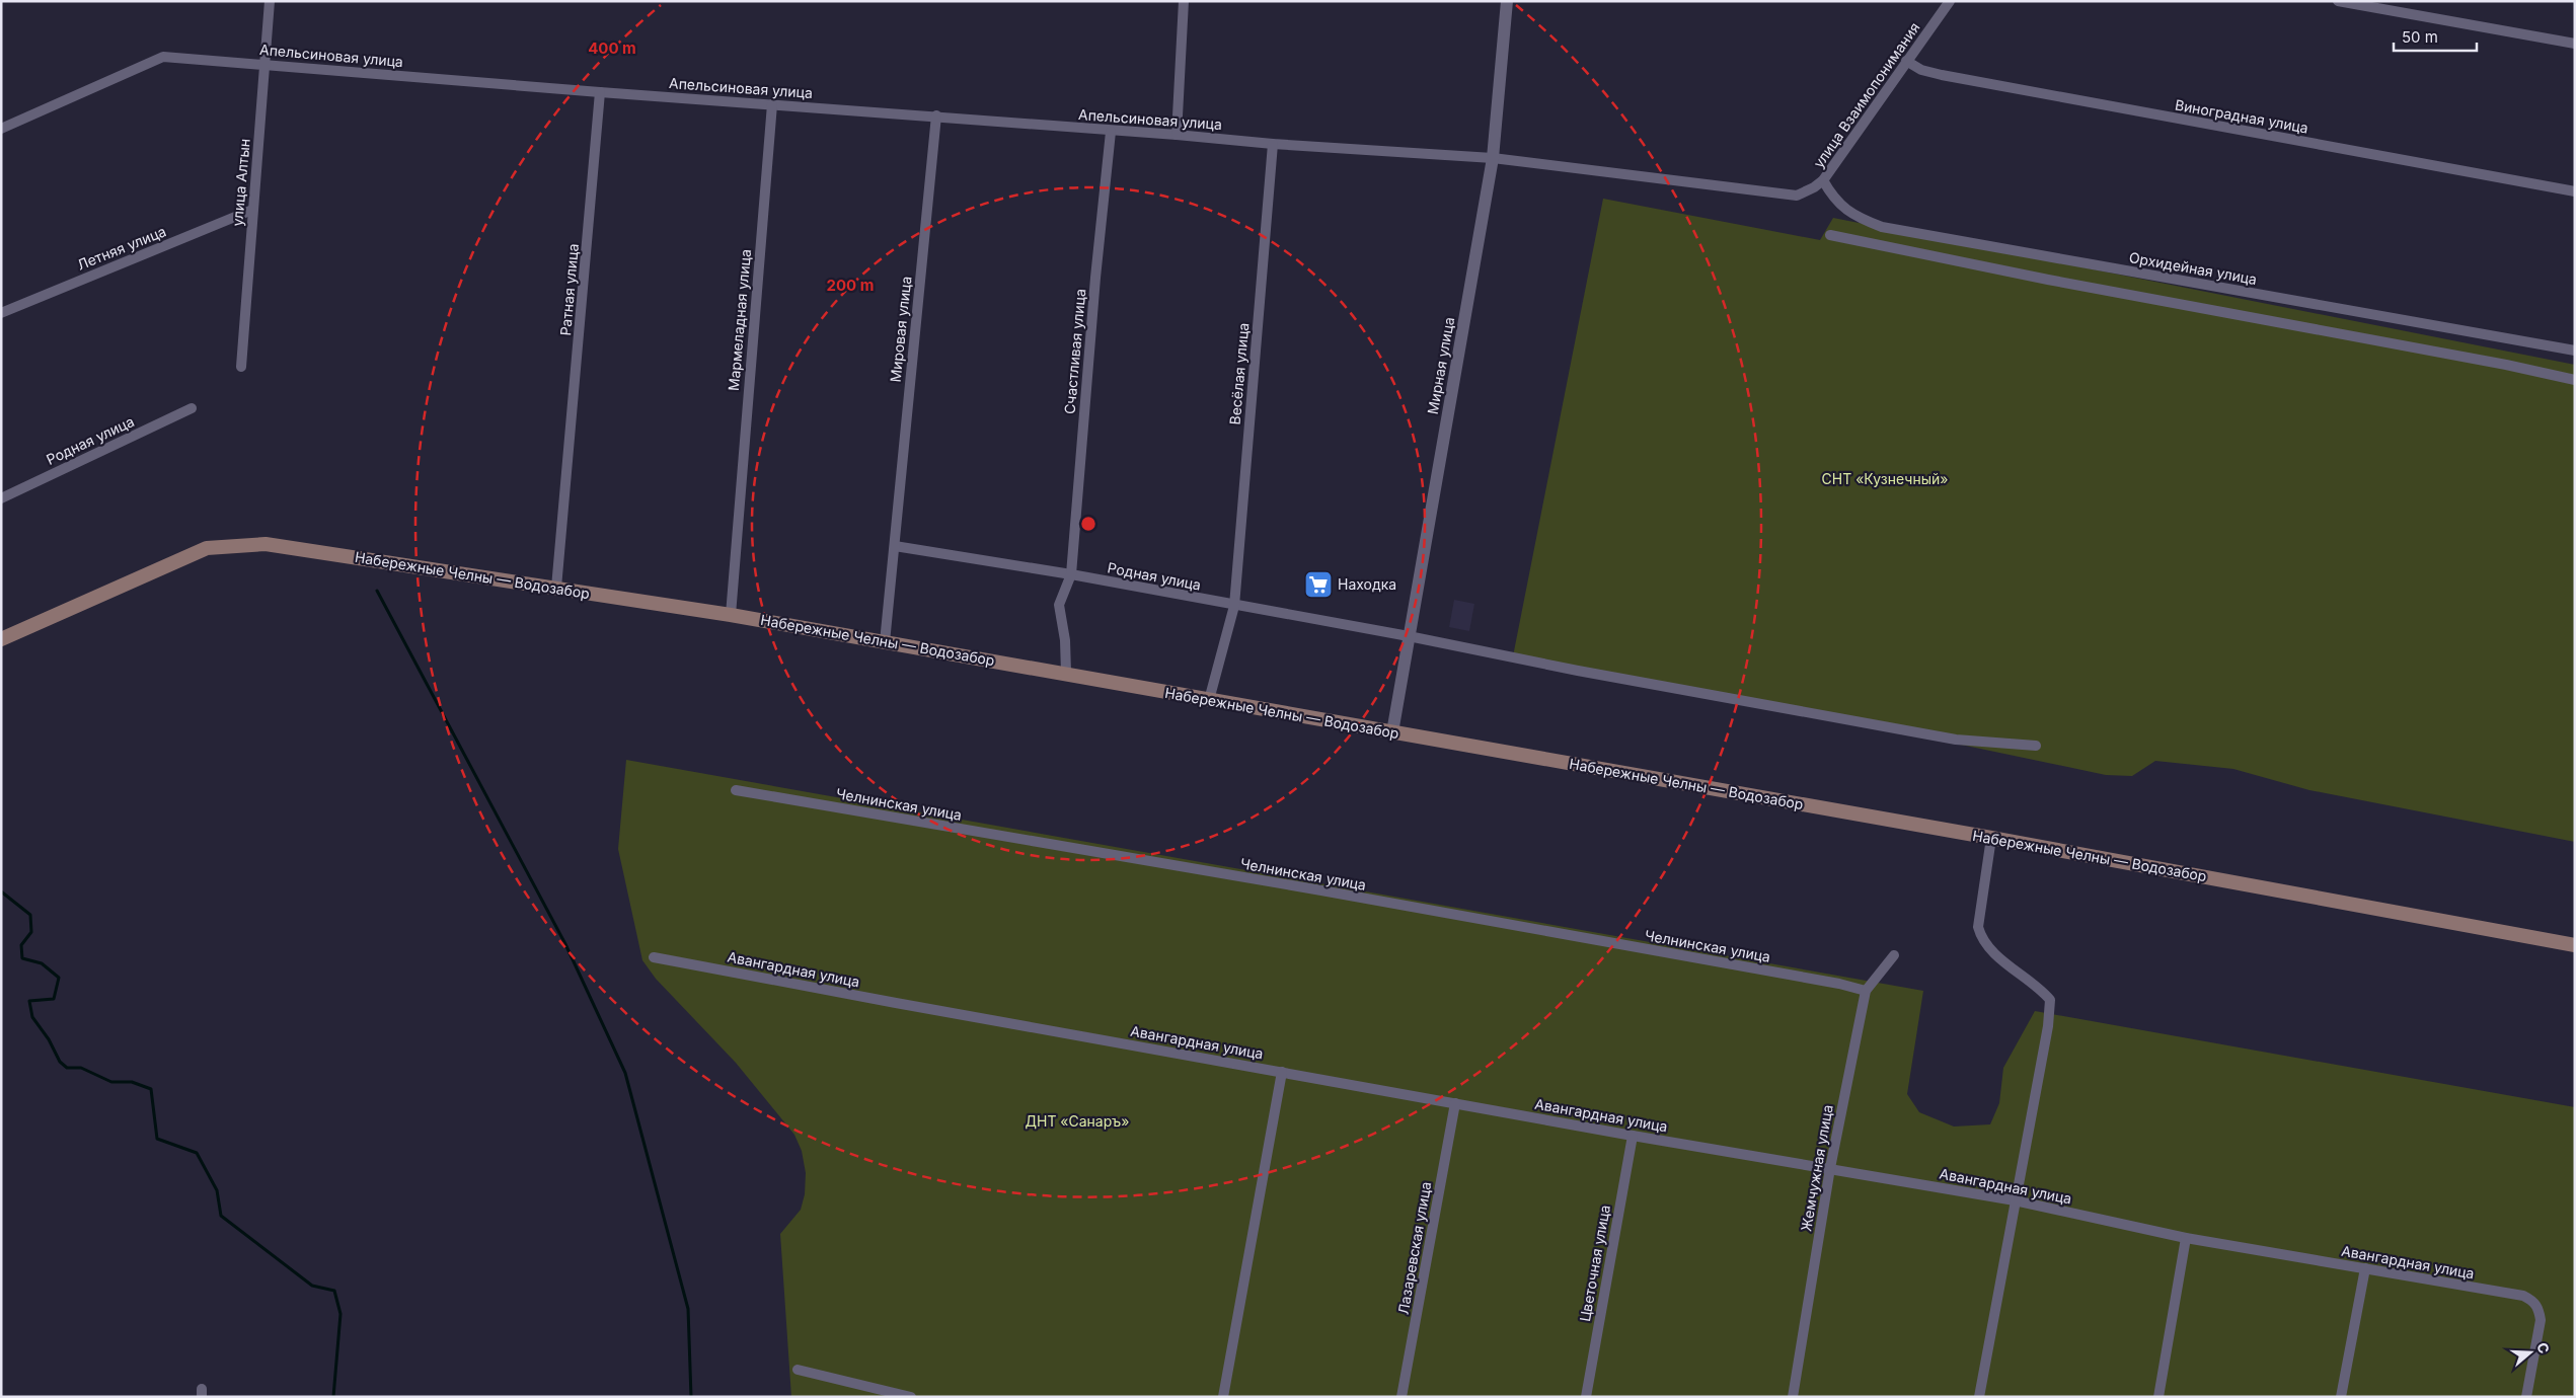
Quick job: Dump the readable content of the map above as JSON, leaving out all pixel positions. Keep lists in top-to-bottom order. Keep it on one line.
{"streets":{"main road":["Набережные Челны — Водозабор"],"street":["Апельсиновая улица","улица Взаимопонимания","Виноградная улица","улица Алтын","Летняя улица","Орхидейная улица","Ратная улица","Мармеладная улица","Мировая улица","Счастливая улица","Мирная улица","Весёлая улица","Родная улица","Челнинская улица","Авангардная улица","Жемчужная улица","Лазаревская улица","Цветочная улица"]},"crossings":[["Апельсиновая улица","улица Взаимопонимания"],["Апельсиновая улица","улица Алтын"],["Апельсиновая улица","Орхидейная улица"],["Апельсиновая улица","Ратная улица"],["Апельсиновая улица","Мармеладная улица"],["Апельсиновая улица","Мировая улица"],["Апельсиновая улица","Счастливая улица"],["Апельсиновая улица","Мирная улица"],["Апельсиновая улица","Весёлая улица"],["улица Взаимопонимания","Виноградная улица"],["улица Взаимопонимания","Орхидейная улица"],["улица Алтын","Летняя улица"],["Ратная улица","Набережные Челны — Водозабор"],["Мармеладная улица","Набережные Челны — Водозабор"],["Мировая улица","Родная улица"],["Мировая улица","Набережные Челны — Водозабор"],["Счастливая улица","Родная улица"],["Счастливая улица","Набережные Челны — Водозабор"],["Мирная улица","Родная улица"],["Мирная улица","Набережные Челны — Водозабор"],["Весёлая улица","Родная улица"],["Весёлая улица","Набережные Челны — Водозабор"],["Челнинская улица","Жемчужная улица"],["Авангардная улица","Жемчужная улица"],["Авангардная улица","Лазаревская улица"],["Авангардная улица","Цветочная улица"]],"parks":["СНТ «Кузнечный»","ДНТ «Санаръ»"],"places":{"supermarket":["Находка"]},"scale_bar":"50 m","north":"right","rings":["400 m","200 m"]}
